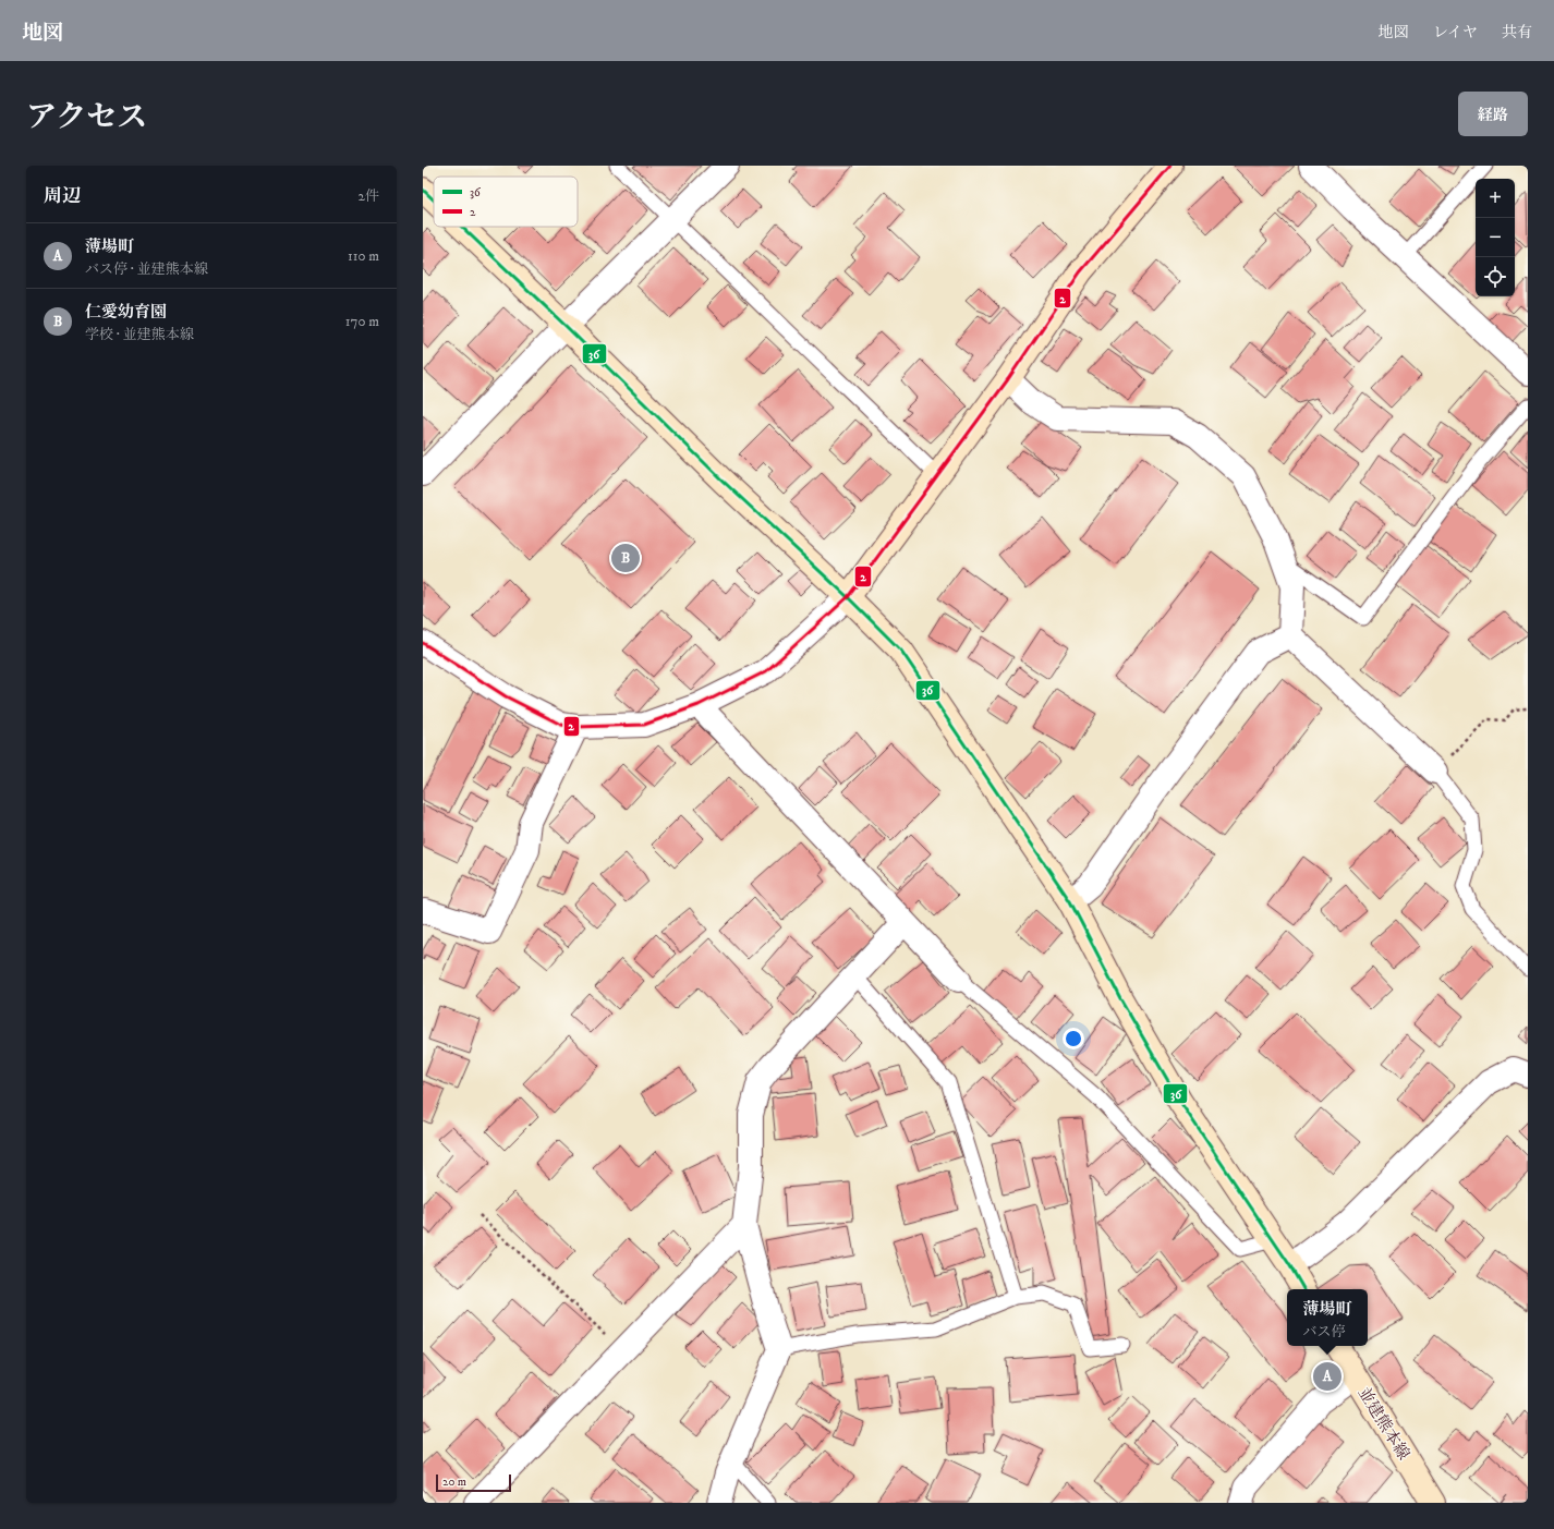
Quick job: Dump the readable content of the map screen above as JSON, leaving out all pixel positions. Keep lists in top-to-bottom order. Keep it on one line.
{"streets":{"main road":["並建熊本線"]},"lines":["transit line 2","transit line 36"],"legend":["36","2"],"scale_bar":"20 m","page":{"header":"地図","nav":["地図","レイヤ","共有"],"title":"アクセス","buttons":"経路","heading":["周辺","2件"],"map_buttons":["+","−"],"list":[{"mark":"A","name":"薄場町","note":"バス停 · 並建熊本線","value":"110 m"},{"mark":"B","name":"仁愛幼育園","note":"学校 · 並建熊本線","value":"170 m"}],"pins":["B","A"],"popup":["薄場町","バス停"],"scale":"20 m"}}
